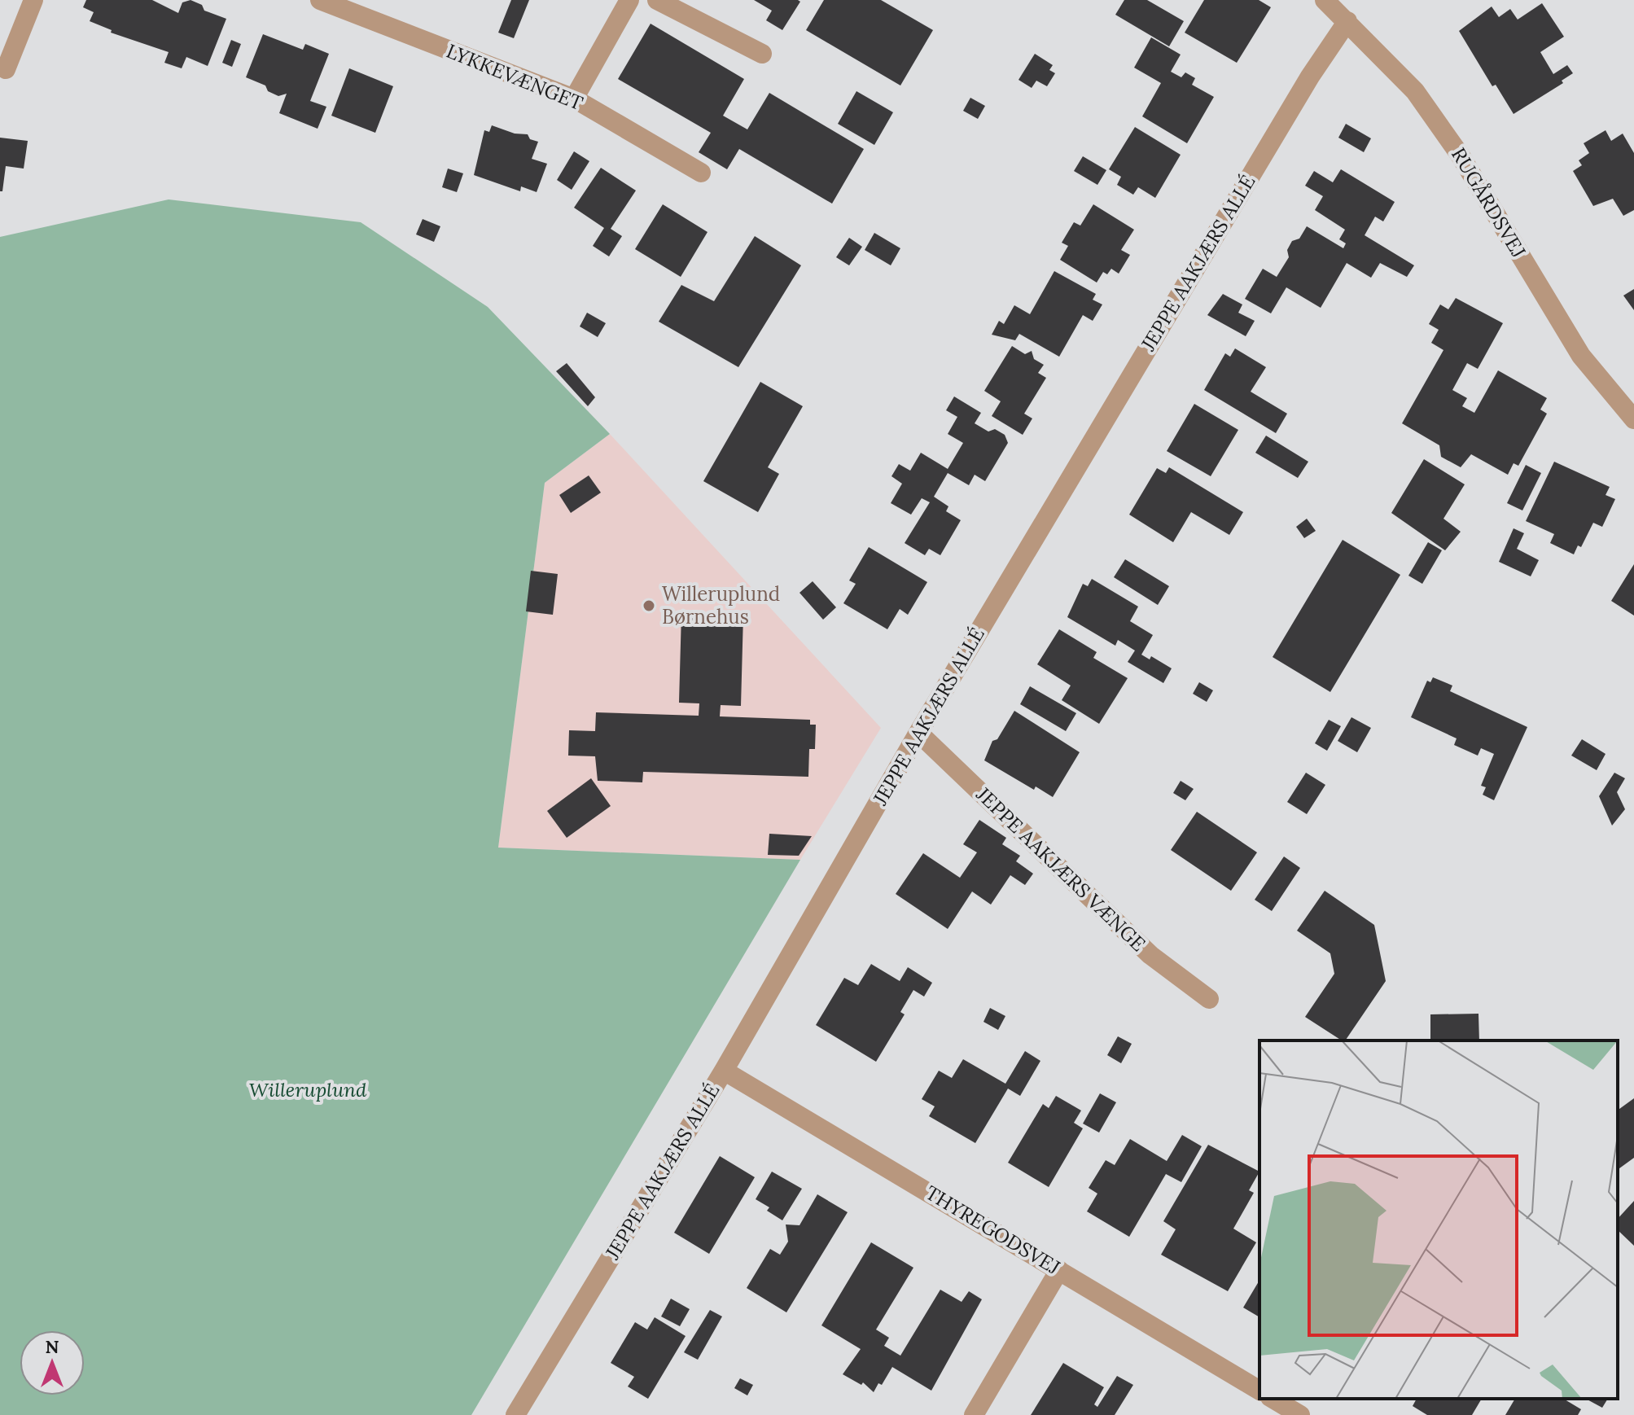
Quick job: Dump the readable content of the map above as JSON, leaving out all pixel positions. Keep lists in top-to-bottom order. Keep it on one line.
{"streets":{"street":["LYKKEVÆNGET","RUGÅRDSVEJ","JEPPE AAKJÆRS ALLÉ","JEPPE AAKJÆRS VÆNGE","THYREGODSVEJ"]},"crossings":[["RUGÅRDSVEJ","JEPPE AAKJÆRS ALLÉ"],["JEPPE AAKJÆRS ALLÉ","JEPPE AAKJÆRS VÆNGE"],["JEPPE AAKJÆRS ALLÉ","THYREGODSVEJ"]],"parks":["Willeruplund"],"places":["Willeruplund Børnehus"],"north":"top"}
